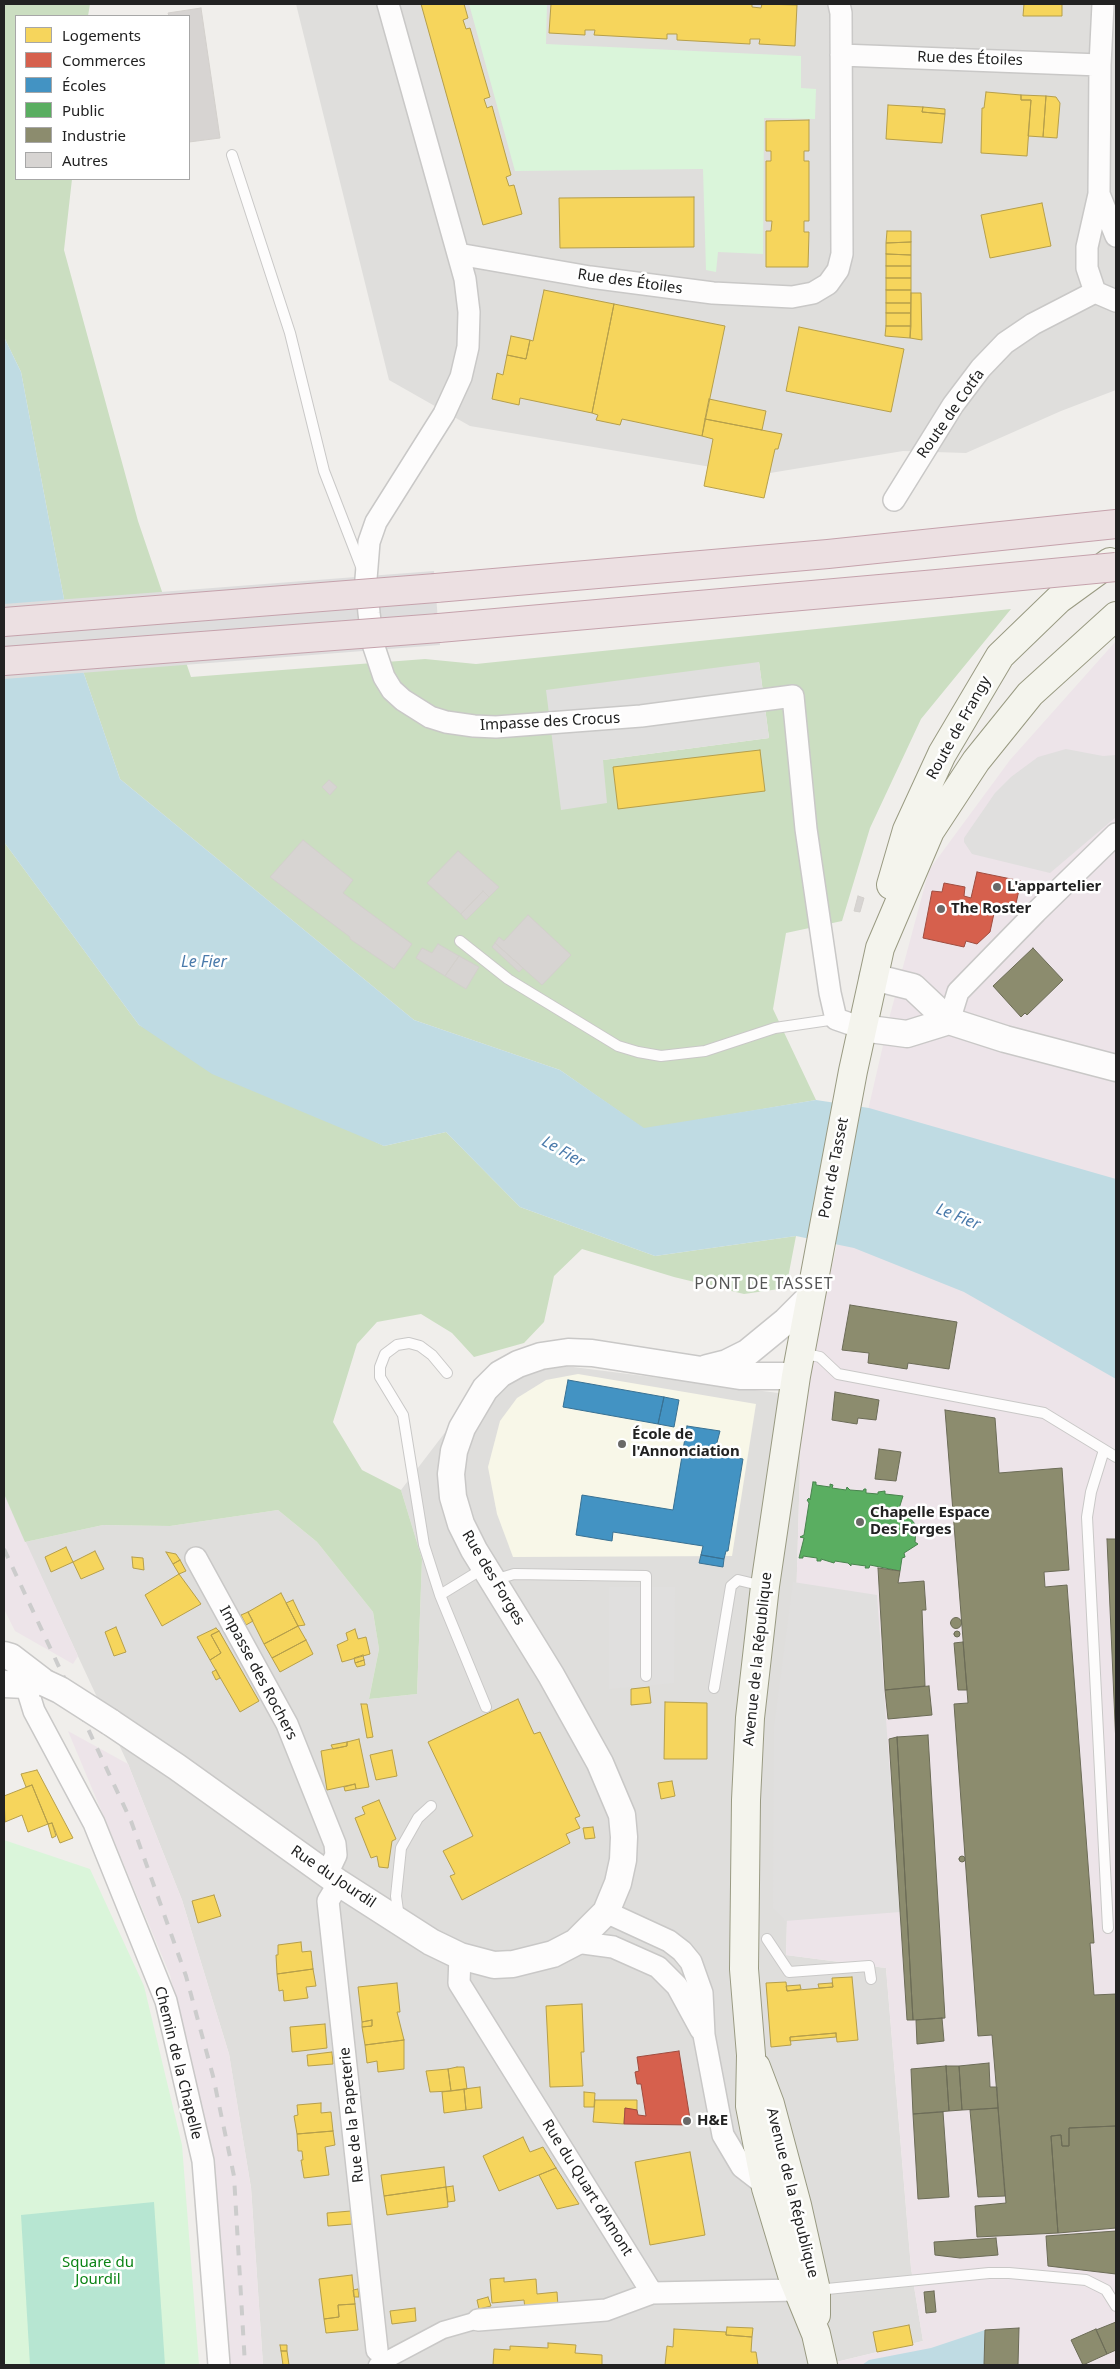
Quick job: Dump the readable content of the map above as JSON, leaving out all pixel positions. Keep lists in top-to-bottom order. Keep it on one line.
{"streets":{"main road":["Route de Frangy","Pont de Tasset","Avenue de la République"],"street":["Rue des Étoiles","Route de Cotfa","Impasse des Crocus","Rue des Forges","Impasse des Rochers","Rue du Jourdil","Chemin de la Chapelle","Rue de la Papeterie","Rue du Quart d'Amont"]},"crossings":[["Rue des Étoiles","Impasse des Crocus"],["Route de Frangy","Pont de Tasset"],["Pont de Tasset","Avenue de la République"],["Rue des Forges","Avenue de la République"],["Rue des Forges","Rue du Jourdil"],["Impasse des Rochers","Rue du Jourdil"],["Impasse des Rochers","Rue de la Papeterie"],["Rue du Jourdil","Chemin de la Chapelle"],["Rue du Jourdil","Rue de la Papeterie"],["Rue du Jourdil","Rue du Quart d'Amont"]],"districts":["PONT DE TASSET"],"water":["Le Fier"],"parks":["Square du Jourdil"],"places":["L'appartelier","The Roster","École de l'Annonciation","Chapelle Espace Des Forges","H&E"],"legend":["Logements","Commerces","Écoles","Public","Industrie","Autres"]}
